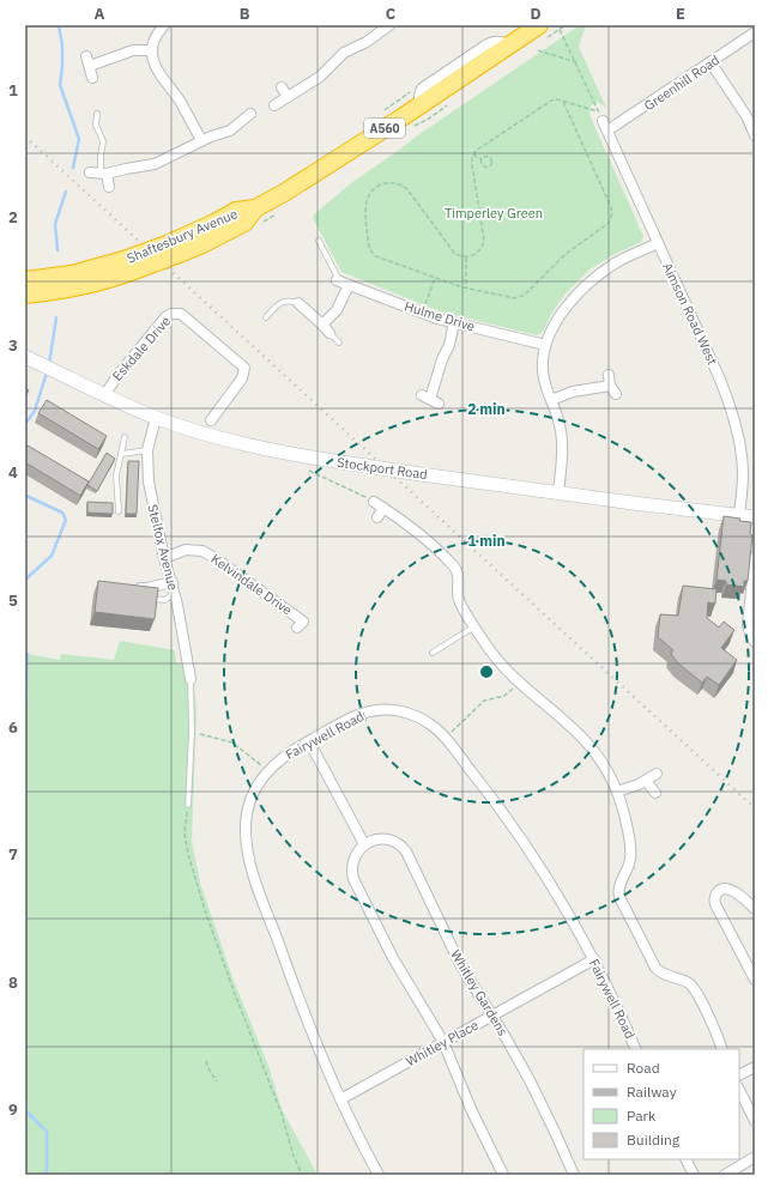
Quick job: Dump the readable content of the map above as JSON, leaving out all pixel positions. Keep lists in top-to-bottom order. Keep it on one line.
{"streets":{"highway":["A560","Shaftesbury Avenue"],"main road":["Stockport Road"],"street":["Greenhill Road","Aimson Road West","Hulme Drive","Eskdale Drive","Stelfox Avenue","Kelvindale Drive","Fairywell Road","Whitley Gardens","Whitley Place"]},"crossings":[["Greenhill Road","Aimson Road West"],["Aimson Road West","Stockport Road"],["Eskdale Drive","Stockport Road"],["Stockport Road","Stelfox Avenue"],["Stelfox Avenue","Kelvindale Drive"],["Fairywell Road","Whitley Place"],["Whitley Gardens","Whitley Place"]],"parks":["Timperley Green"],"legend":["Road","Railway","Park","Building"],"grid":{"columns":["A","B","C","D","E"],"rows":["1","2","3","4","5","6","7","8","9"]},"rings":["2 min","1 min"]}
